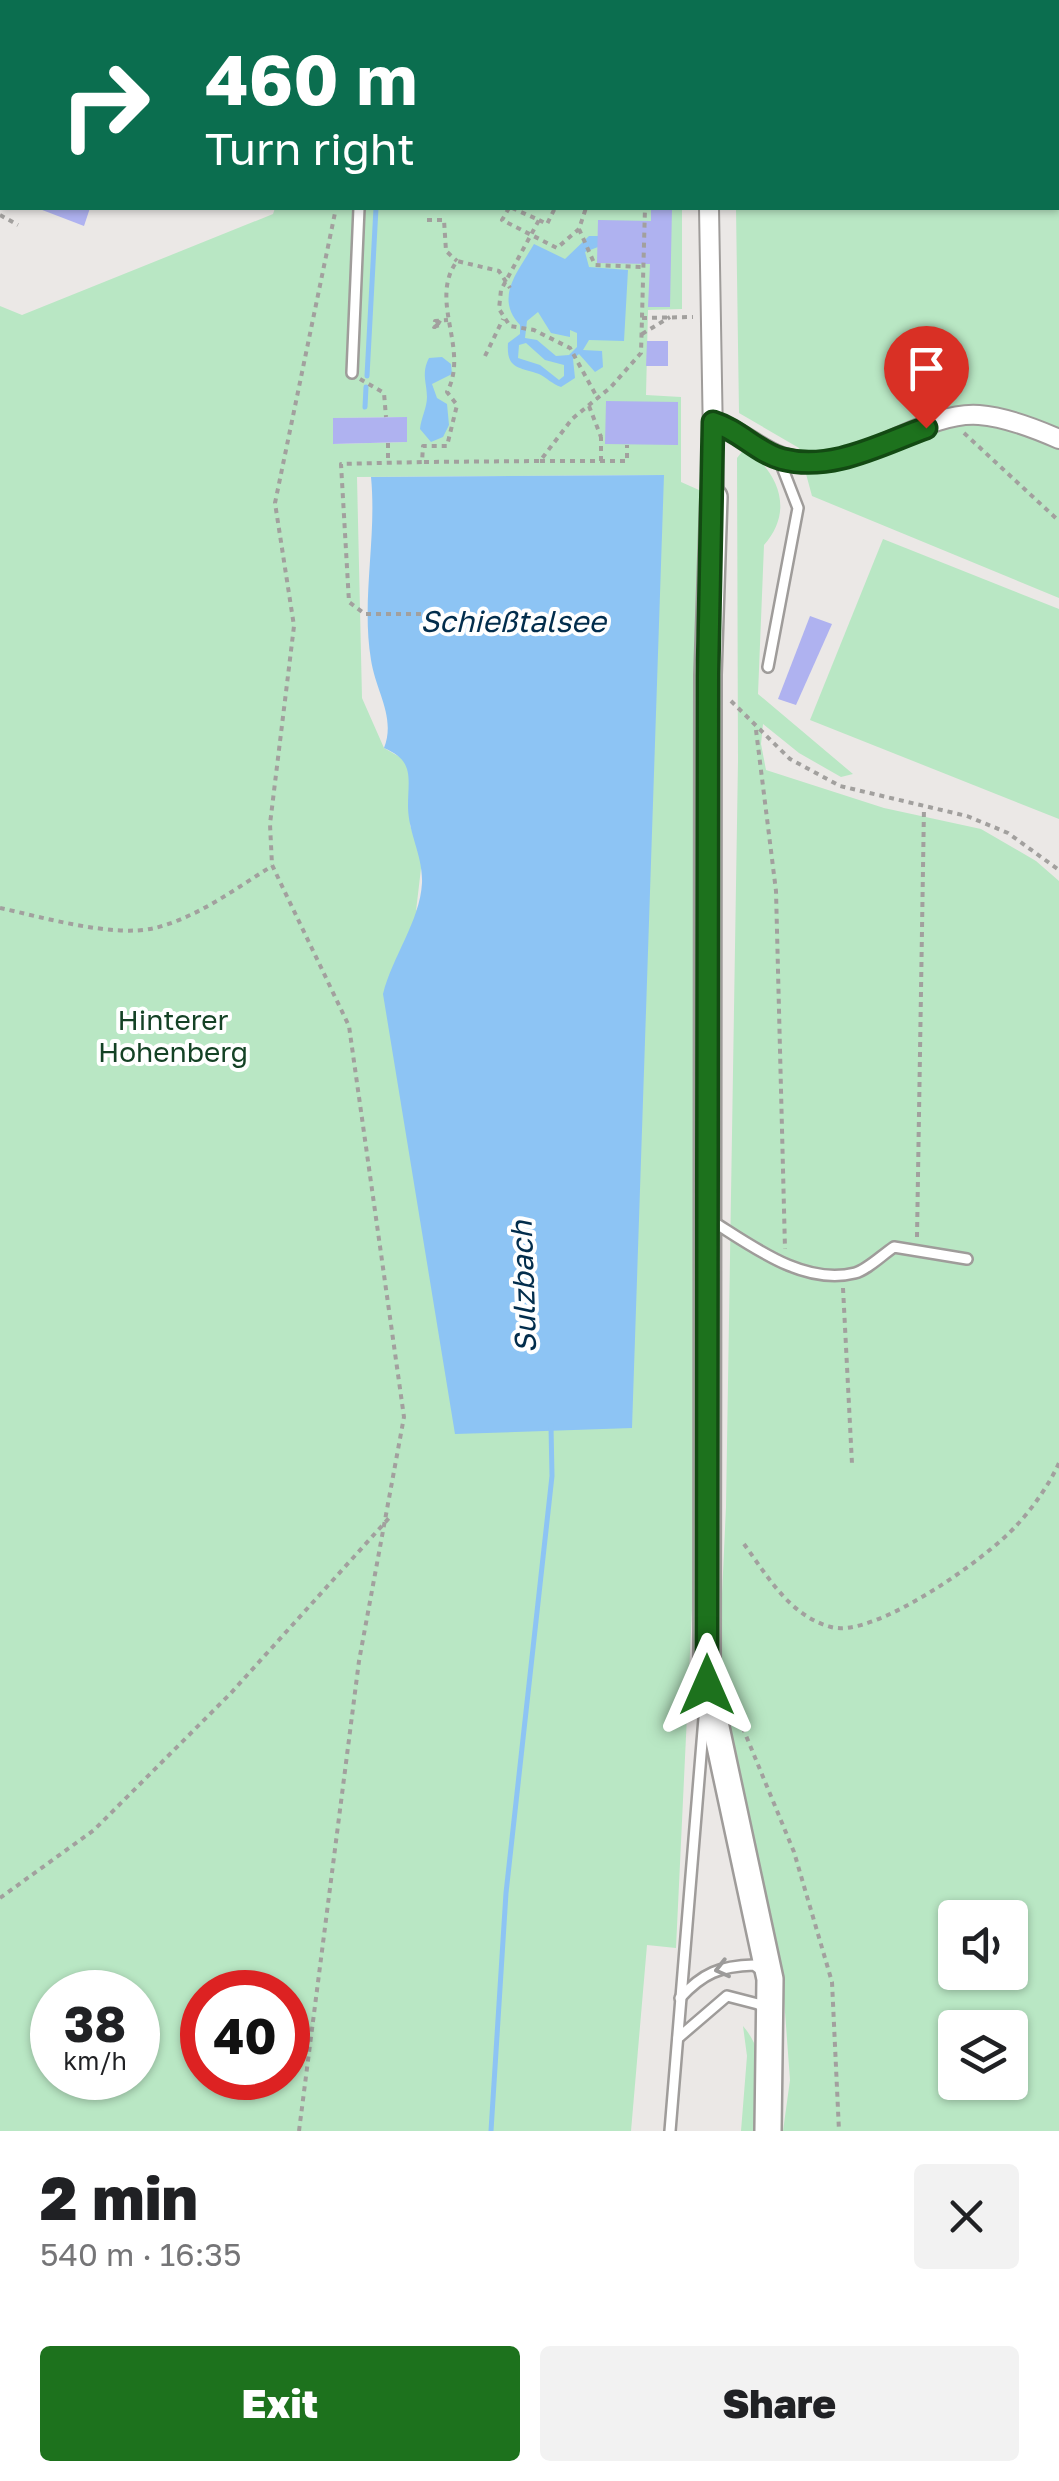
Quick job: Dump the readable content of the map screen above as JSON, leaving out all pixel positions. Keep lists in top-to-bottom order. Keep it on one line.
{"water":["Schießtalsee","Sulzbach"],"parks":["Hinterer Hohenberg"],"page":{"turn":["460 m","Turn right"],"speed":"38 km/h","limit":"40","heading":["2 min","540 m · 16:35"],"buttons":["Exit","Share"]}}
